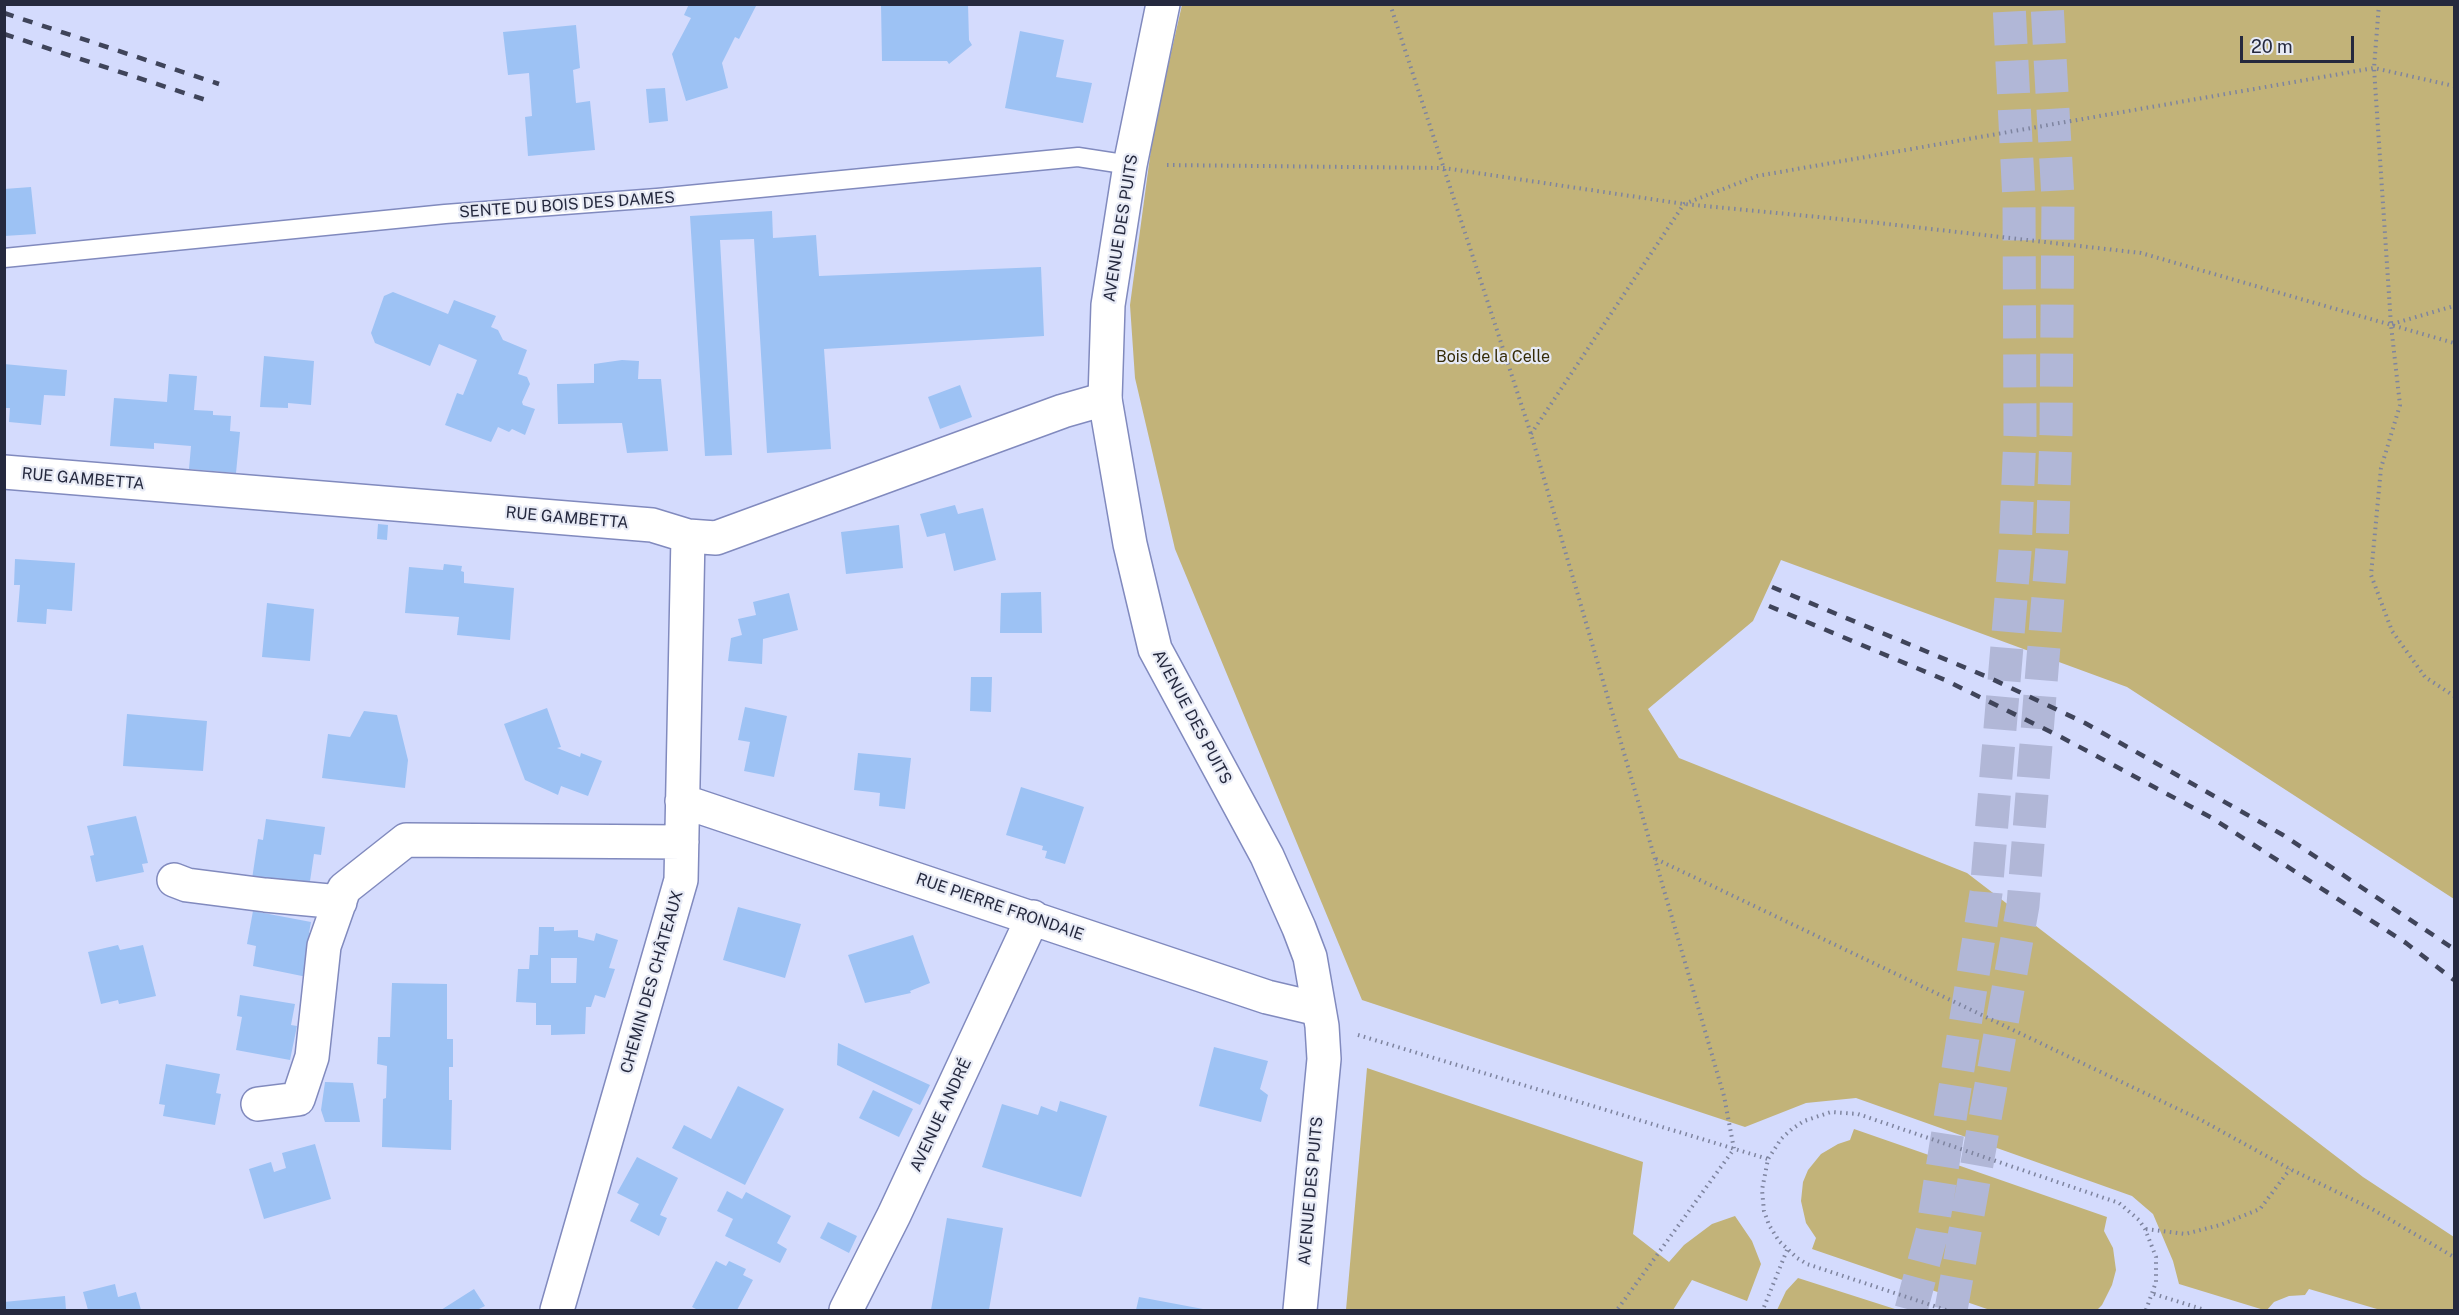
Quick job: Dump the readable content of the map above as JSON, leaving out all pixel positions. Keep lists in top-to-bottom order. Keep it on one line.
{"streets":{"street":["AVENUE DES PUITS","RUE GAMBETTA","RUE PIERRE FRONDAIE","CHEMIN DES CHÂTEAUX","AVENUE ANDRÉ"],"lane":["SENTE DU BOIS DES DAMES"]},"crossings":[["SENTE DU BOIS DES DAMES","AVENUE DES PUITS"],["AVENUE DES PUITS","RUE GAMBETTA"],["AVENUE DES PUITS","RUE PIERRE FRONDAIE"],["RUE GAMBETTA","CHEMIN DES CHÂTEAUX"],["RUE PIERRE FRONDAIE","CHEMIN DES CHÂTEAUX"],["RUE PIERRE FRONDAIE","AVENUE ANDRÉ"]],"parks":["Bois de la Celle"],"scale_bar":"20 m"}
